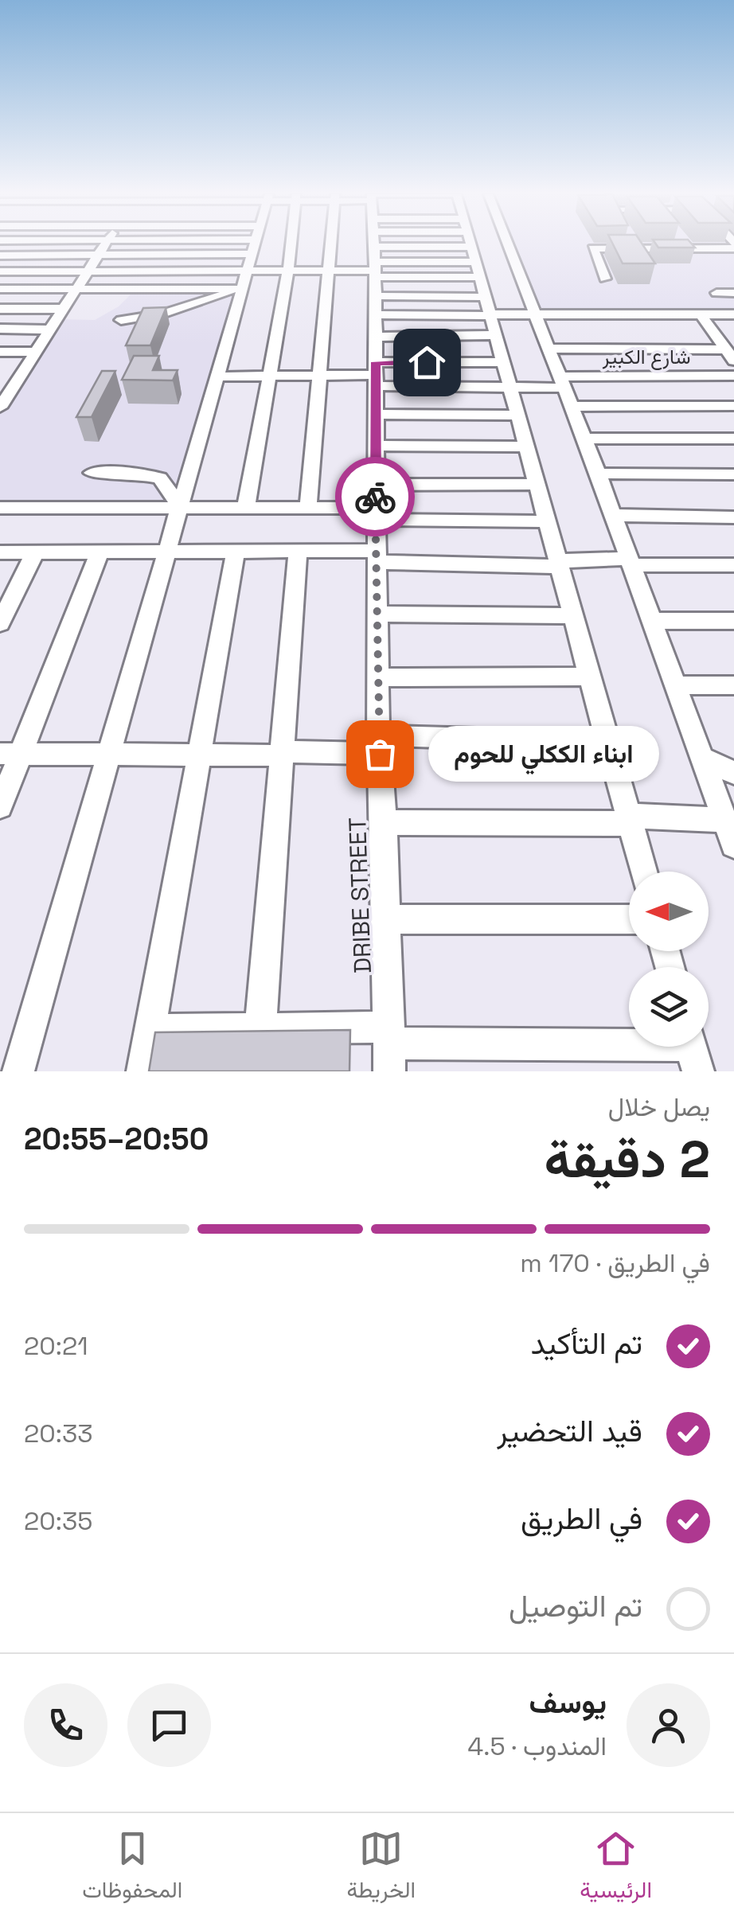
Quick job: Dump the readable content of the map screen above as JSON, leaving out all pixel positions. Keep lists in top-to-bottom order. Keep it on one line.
{"streets":{"street":["شارع الكبير","DRIBE STREET"]},"crossings":[["شارع الكبير","DRIBE STREET"]],"places":["ابناء الككلي للحوم"],"north":"left","page":{"bubble":"ابناء الككلي للحوم","heading":["2 دقيقة","يصل خلال","20:50–20:55"],"panel":["يوسف","المندوب · 4.5"],"bar":"في الطريق · 170 m","list":[["تم التأكيد","20:21"],["قيد التحضير","20:33"],["في الطريق","20:35"],"تم التوصيل"],"tabs":["الرئيسية","الخريطة","المحفوظات"]}}
